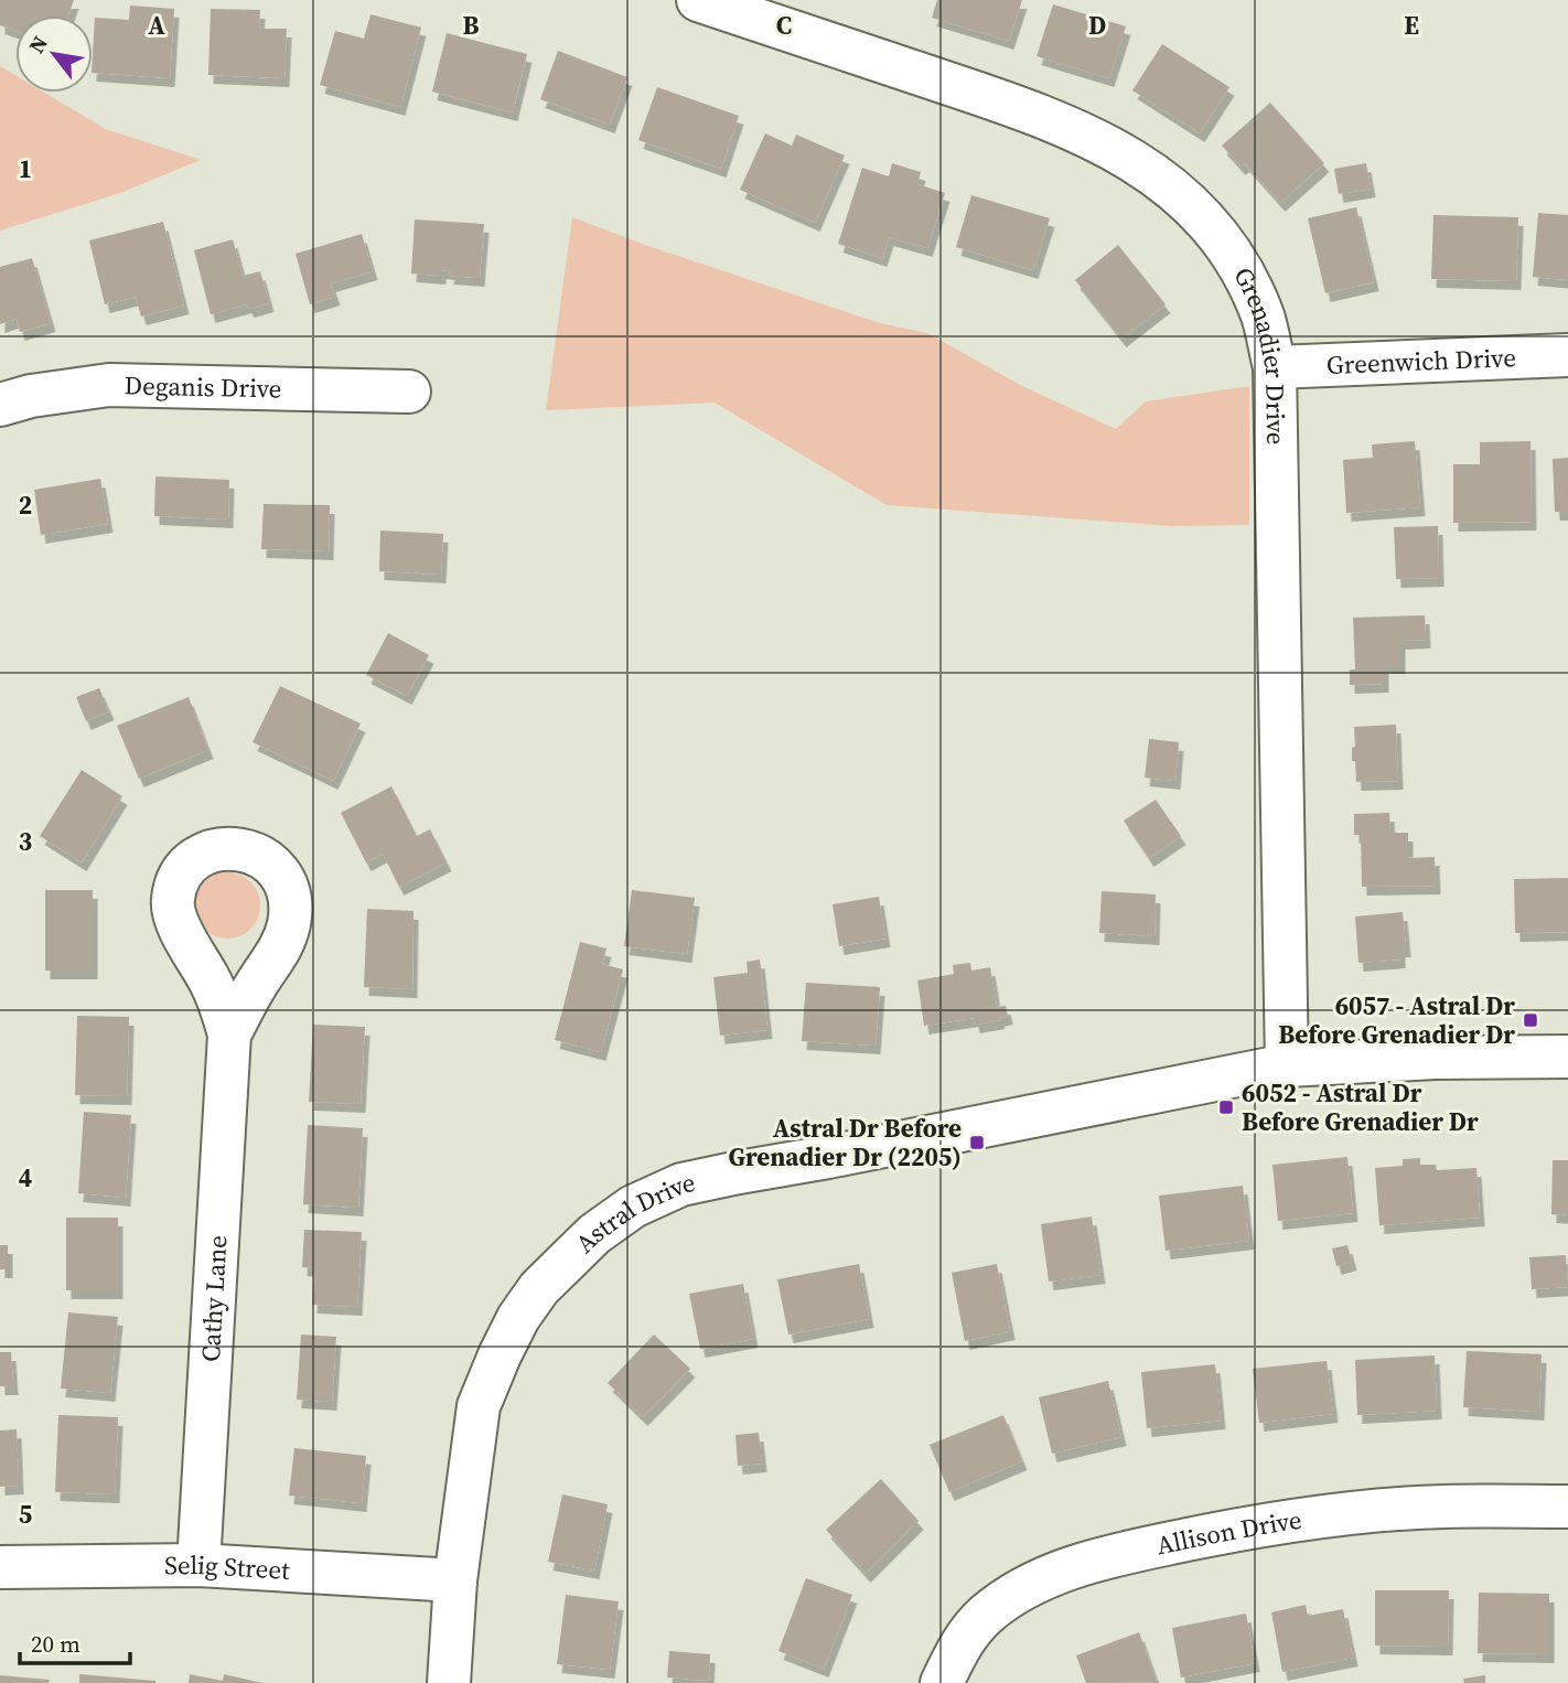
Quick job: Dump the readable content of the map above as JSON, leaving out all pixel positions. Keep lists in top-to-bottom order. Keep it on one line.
{"streets":{"street":["Grenadier Drive","Greenwich Drive","Deganis Drive","Astral Drive","Cathy Lane","Allison Drive","Selig Street"]},"crossings":[["Grenadier Drive","Greenwich Drive"],["Grenadier Drive","Astral Drive"],["Astral Drive","Selig Street"],["Cathy Lane","Selig Street"]],"places":{"transit":["6057 - Astral Dr Before Grenadier Dr","6052 - Astral Dr Before Grenadier Dr","Astral Dr Before Grenadier Dr (2205)"]},"scale_bar":"20 m","north":"top left","grid":{"columns":["A","B","C","D","E"],"rows":["1","2","3","4","5"]}}
